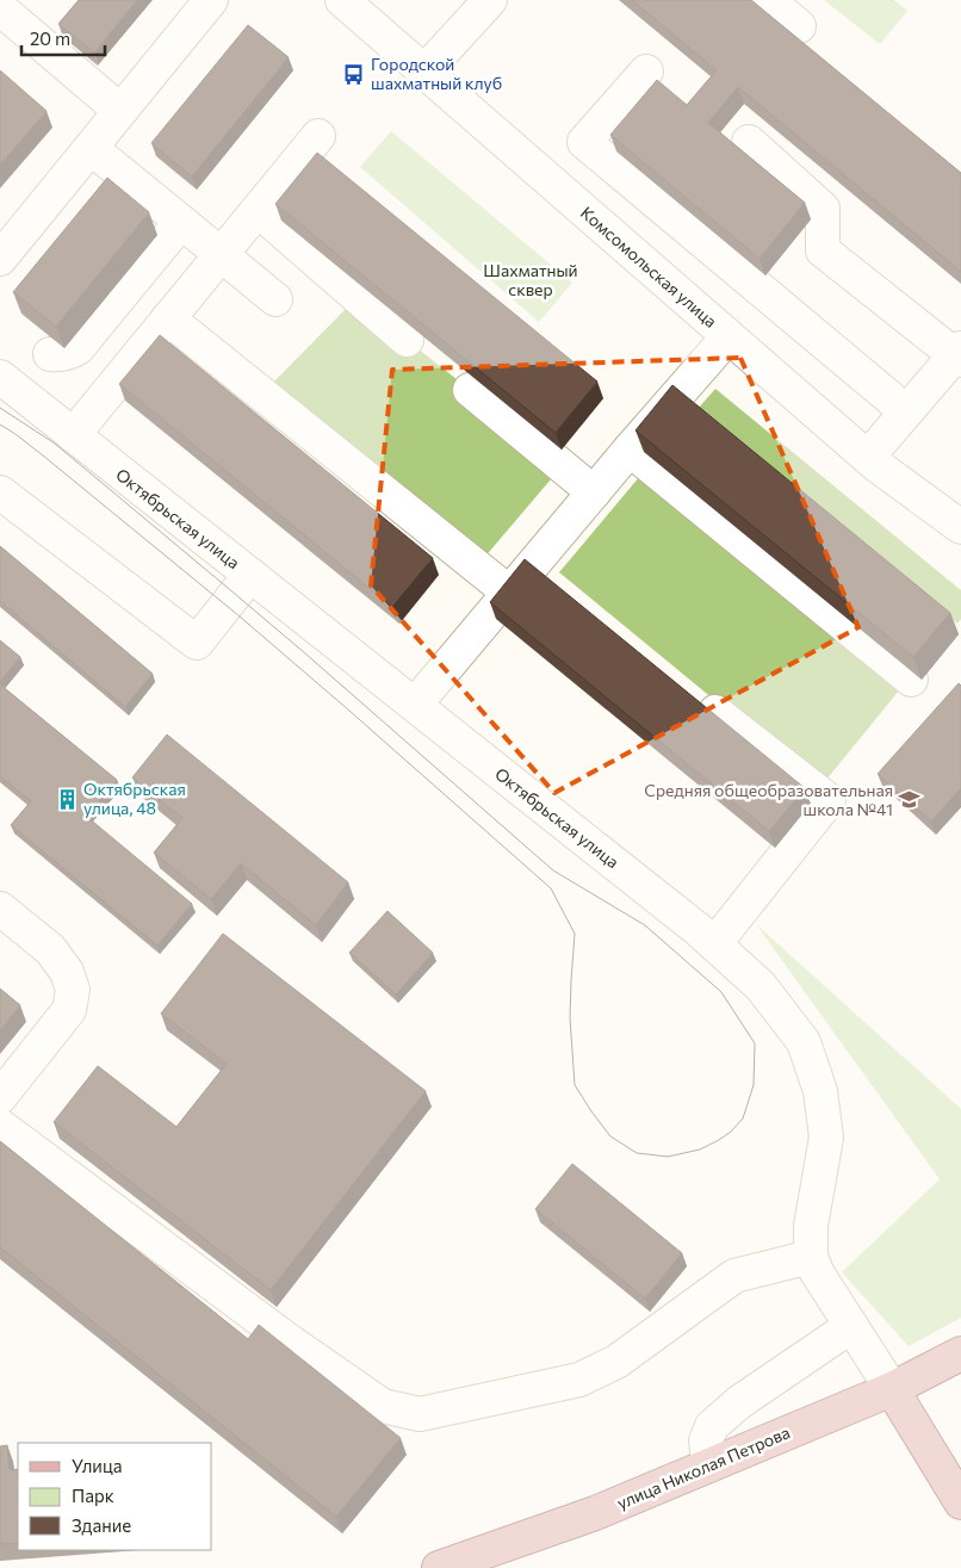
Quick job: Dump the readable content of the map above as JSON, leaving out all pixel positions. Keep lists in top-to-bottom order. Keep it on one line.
{"streets":{"main road":["улица Николая Петрова"],"street":["Комсомольская улица","Октябрьская улица"]},"crossings":[["Октябрьская улица","улица Николая Петрова"]],"parks":["Шахматный сквер"],"places":{"bus stop":["Городской шахматный клуб"],"building":["Октябрьская улица, 48"],"school or university":["Средняя общеобразовательная школа №41"]},"legend":["Улица","Парк","Здание"],"scale_bar":"20 m"}
